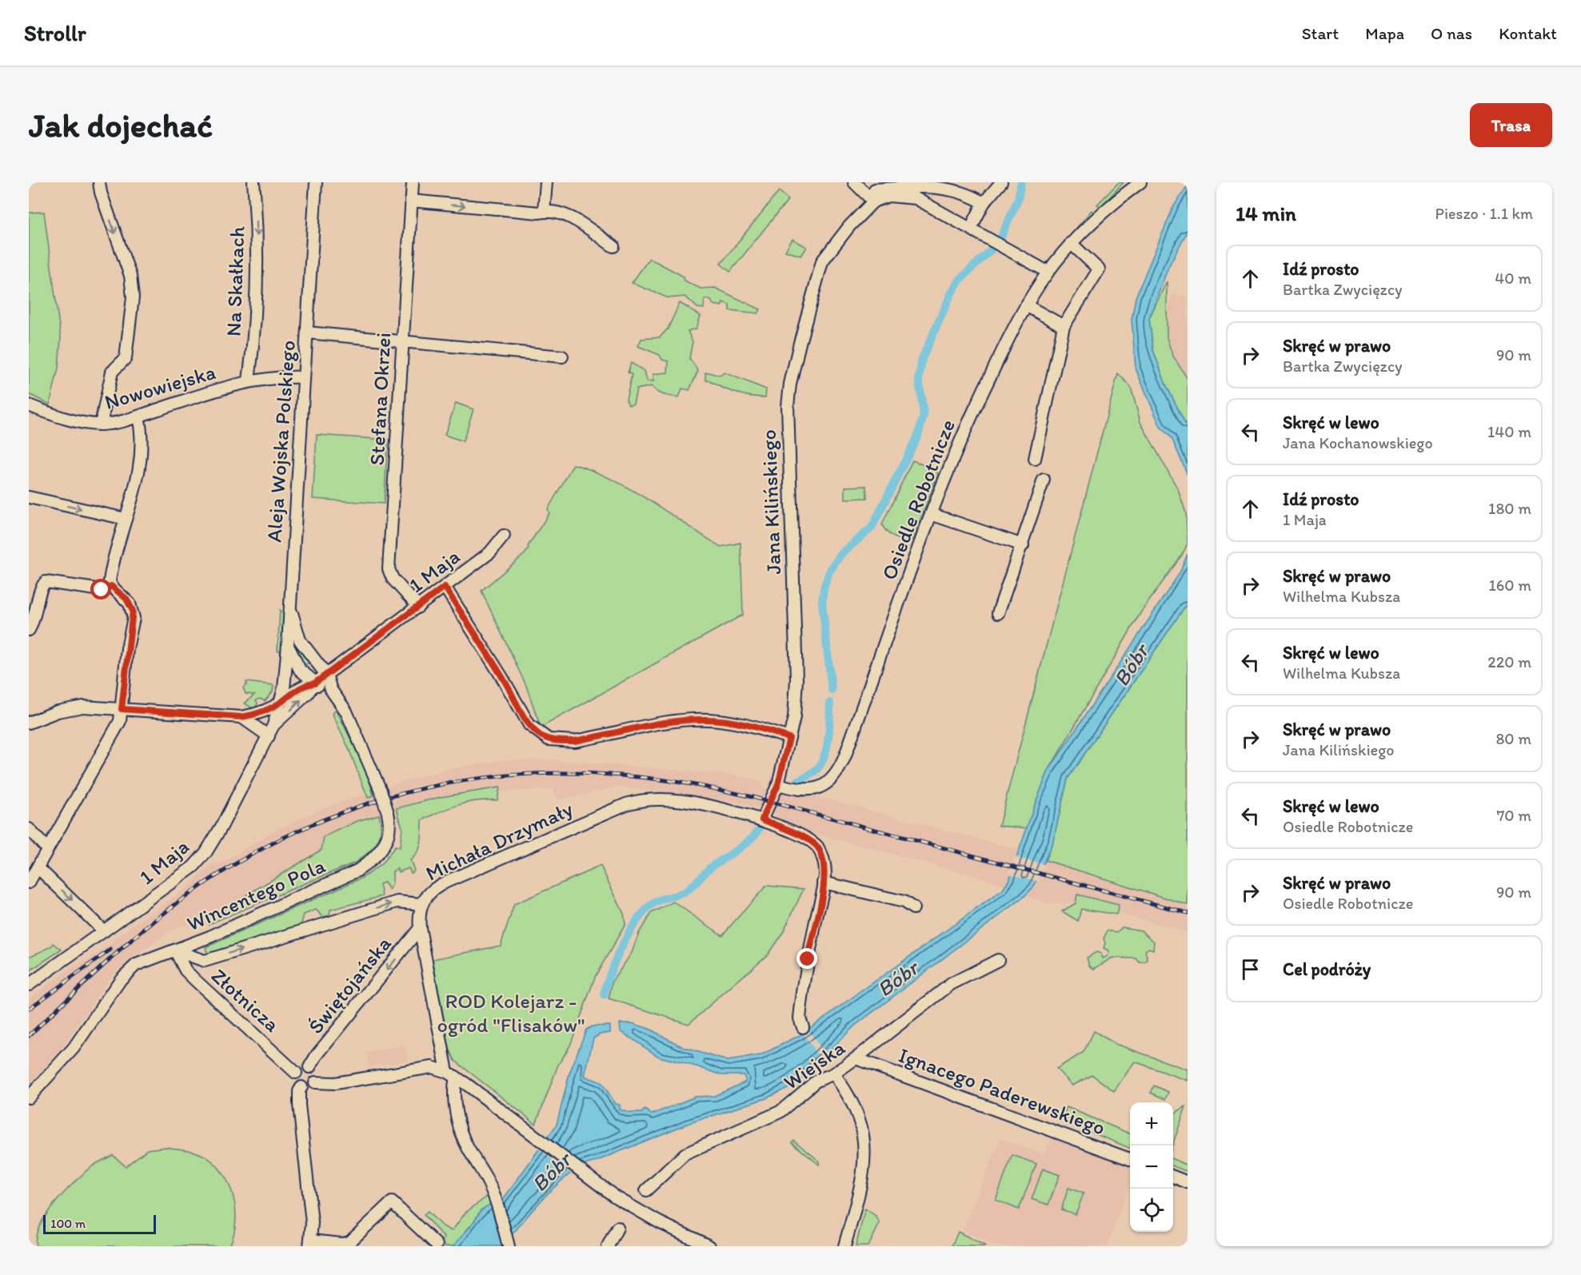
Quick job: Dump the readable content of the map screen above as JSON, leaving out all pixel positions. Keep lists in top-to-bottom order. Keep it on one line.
{"streets":{"street":["Na Skałkach","Nowowiejska","Stefana Okrzei","Aleja Wojska Polskiego","Osiedle Robotnicze","Jana Kilińskiego","1 Maja","Michała Drzymały","Wincentego Pola","Świętojańska","Złotnicza","Wiejska","Ignacego Paderewskiego"]},"crossings":[["Na Skałkach","Nowowiejska"],["Nowowiejska","Aleja Wojska Polskiego"],["Stefana Okrzei","1 Maja"],["Aleja Wojska Polskiego","1 Maja"],["Aleja Wojska Polskiego","Wincentego Pola"],["Osiedle Robotnicze","Jana Kilińskiego"],["Jana Kilińskiego","Michała Drzymały"],["1 Maja","Wincentego Pola"],["Michała Drzymały","Wincentego Pola"],["Michała Drzymały","Złotnicza"],["Wincentego Pola","Złotnicza"],["Świętojańska","Złotnicza"],["Wiejska","Ignacego Paderewskiego"]],"one_way":["Na Skałkach","Michała Drzymały","Świętojańska"],"water":["Bóbr"],"parks":["ROD Kolejarz - ogród \"Flisaków\""],"scale_bar":"100 m","page":{"header":"Strollr","nav":["Start","Mapa","O nas","Kontakt"],"buttons":"Trasa","title":"Jak dojechać","heading":["14 min","Pieszo · 1.1 km"],"list":[["Idź prosto","Bartka Zwycięzcy","40 m"],["Skręć w prawo","Bartka Zwycięzcy","90 m"],["Skręć w lewo","Jana Kochanowskiego","140 m"],["Idź prosto","1 Maja","180 m"],["Skręć w prawo","Wilhelma Kubsza","160 m"],["Skręć w lewo","Wilhelma Kubsza","220 m"],["Skręć w prawo","Jana Kilińskiego","80 m"],["Skręć w lewo","Osiedle Robotnicze","70 m"],["Skręć w prawo","Osiedle Robotnicze","90 m"],"Cel podróży"],"map_buttons":["+","−"],"scale":"100 m"}}
